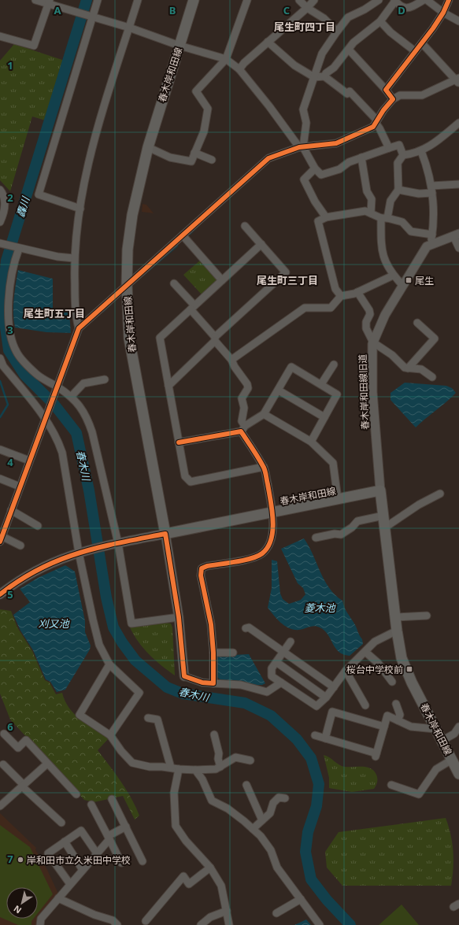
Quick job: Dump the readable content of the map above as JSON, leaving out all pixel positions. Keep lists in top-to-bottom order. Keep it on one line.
{"streets":{"main road":["春木岸和田線"],"street":["春木岸和田線旧道"]},"crossings":[["春木岸和田線","春木岸和田線旧道"]],"districts":["尾生町四丁目","尾生町三丁目","尾生町五丁目"],"water":["轟川","春木川","菱木池","刈又池"],"places":{"transit":["尾生","桜台中学校前"],"other":["岸和田市立久米田中学校"]},"north":"bottom left","grid":{"columns":["A","B","C","D"],"rows":["1","2","3","4","5","6","7"]}}
